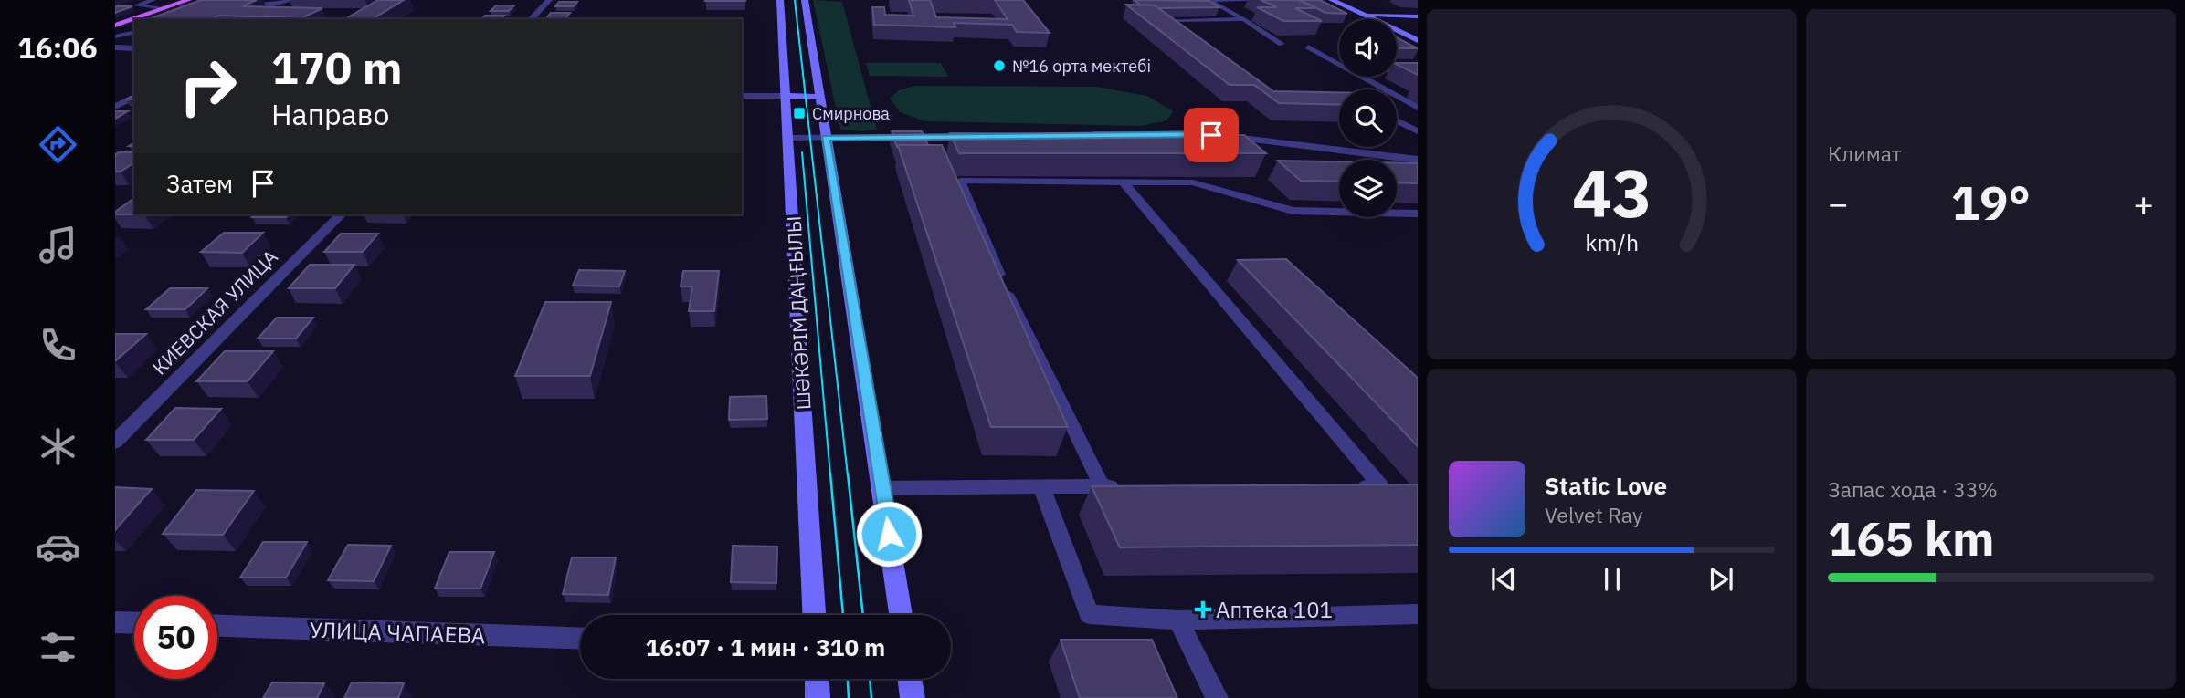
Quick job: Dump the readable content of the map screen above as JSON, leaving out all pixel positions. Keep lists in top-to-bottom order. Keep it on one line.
{"streets":{"main road":["ШӘКӘРІМ ДАҢҒЫЛЫ"],"street":["КИЕВСКАЯ УЛИЦА","УЛИЦА ЧАПАЕВА"]},"places":{"other":["№16 орта мектебі"],"transit":["Смирнова"],"health":["Аптека 101"]},"page":{"tabs":"16:06","tile":["Климат",["Запас хода · 33%","165 km"]],"turn":["170 m","Направо"],"then":"Затем","heat":["−","19°","+"],"song":["Static Love","Velvet Ray"],"limit":"50","trip":"16:07 · 1 мин · 310 m","gauge":["43","km/h"]}}
